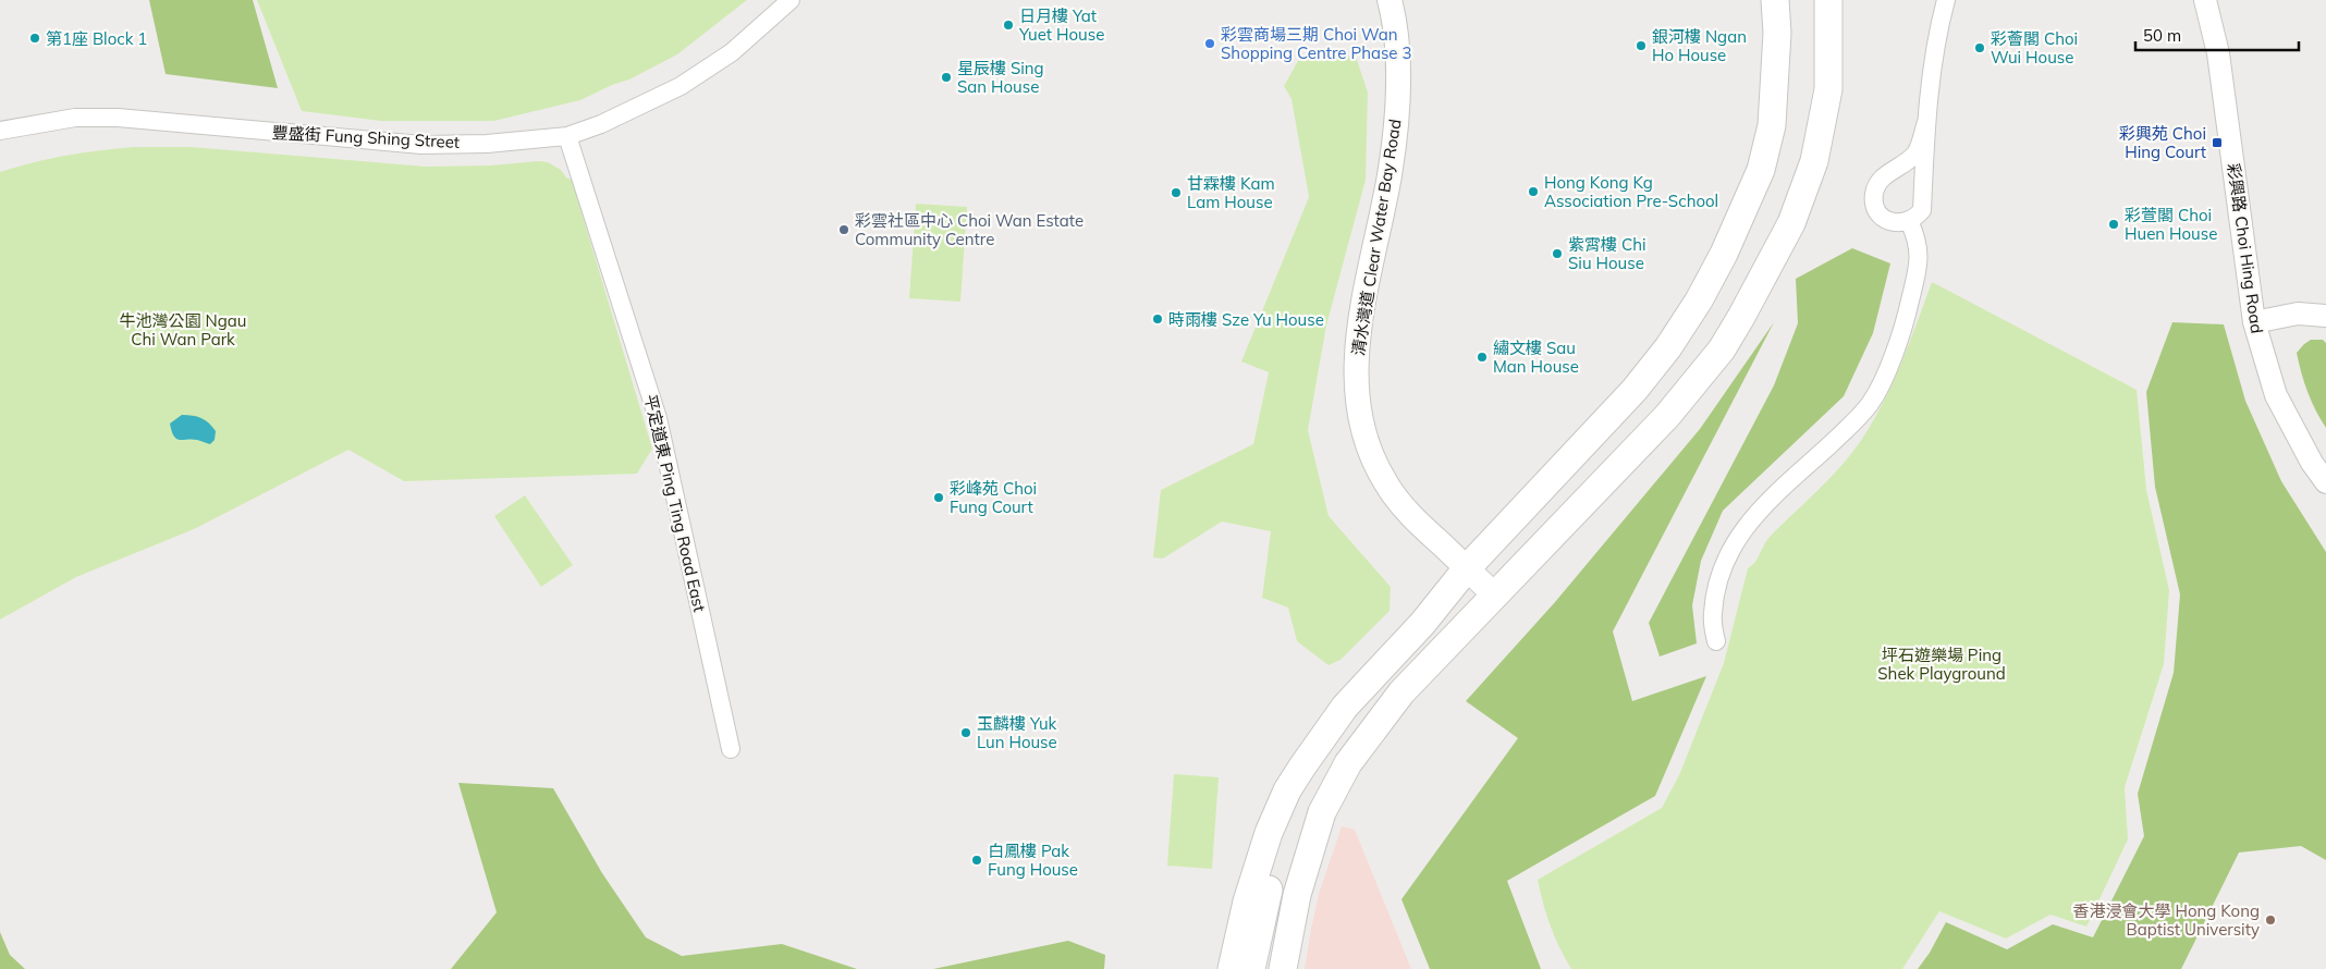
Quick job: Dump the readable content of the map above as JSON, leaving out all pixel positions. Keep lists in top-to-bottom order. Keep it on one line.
{"streets":{"main road":["清水灣道 Clear Water Bay Road"],"street":["豐盛街 Fung Shing Street","彩興路 Choi Hing Road","平定道東 Ping Ting Road East"]},"crossings":[["豐盛街 Fung Shing Street","平定道東 Ping Ting Road East"]],"parks":["牛池灣公園 Ngau Chi Wan Park","坪石遊樂場 Ping Shek Playground"],"places":{"other":["日月樓 Yat Yuet House","第1座 Block 1","彩雲商場三期 Choi Wan Shopping Centre Phase 3","銀河樓 Ngan Ho House","彩薈閣 Choi Wui House","星辰樓 Sing San House","Hong Kong Kg Association Pre-School","甘霖樓 Kam Lam House","彩萱閣 Choi Huen House","彩雲社區中心 Choi Wan Estate Community Centre","紫霄樓 Chi Siu House","時雨樓 Sze Yu House","繡文樓 Sau Man House","彩峰苑 Choi Fung Court","玉麟樓 Yuk Lun House","白鳳樓 Pak Fung House","香港浸會大學 Hong Kong Baptist University"],"transit":["彩興苑 Choi Hing Court"]},"scale_bar":"50 m"}
